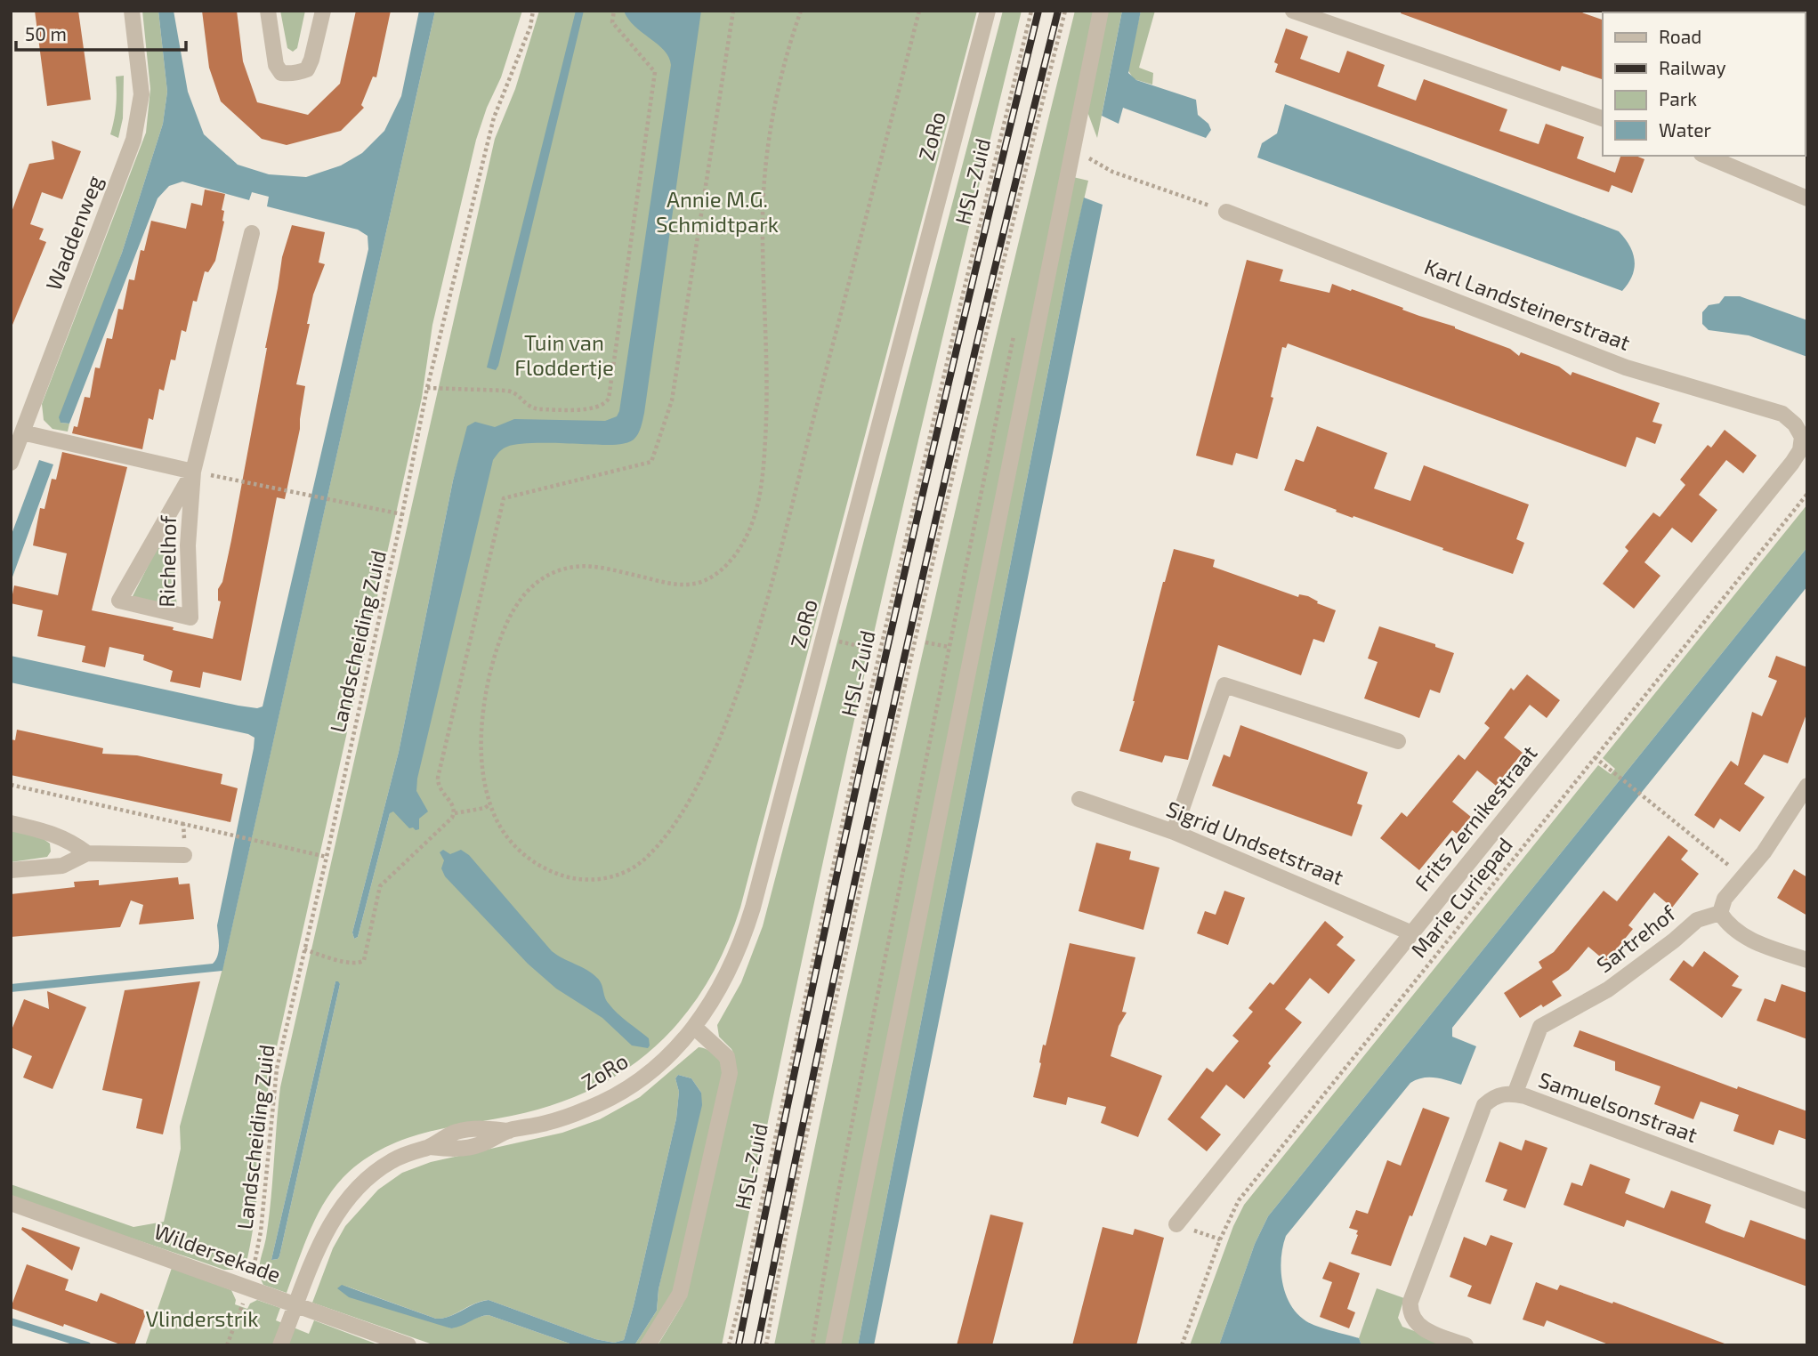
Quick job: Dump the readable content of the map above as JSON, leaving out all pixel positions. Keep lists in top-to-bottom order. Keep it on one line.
{"streets":{"street":["ZoRo","Waddenweg","Karl Landsteinerstraat","Richelhof","Frits Zernikestraat","Sigrid Undsetstraat","Sartrehof","Samuelsonstraat","Wildersekade"],"path":["HSL-Zuid","Landscheiding Zuid","Marie Curiepad"]},"crossings":[["ZoRo","Wildersekade"],["Karl Landsteinerstraat","Frits Zernikestraat"],["Landscheiding Zuid","Wildersekade"],["Frits Zernikestraat","Sigrid Undsetstraat"],["Sartrehof","Samuelsonstraat"]],"parks":["Annie M.G. Schmidtpark","Tuin van Floddertje","Vlinderstrik"],"legend":["Road","Railway","Park","Water"],"scale_bar":"50 m"}
